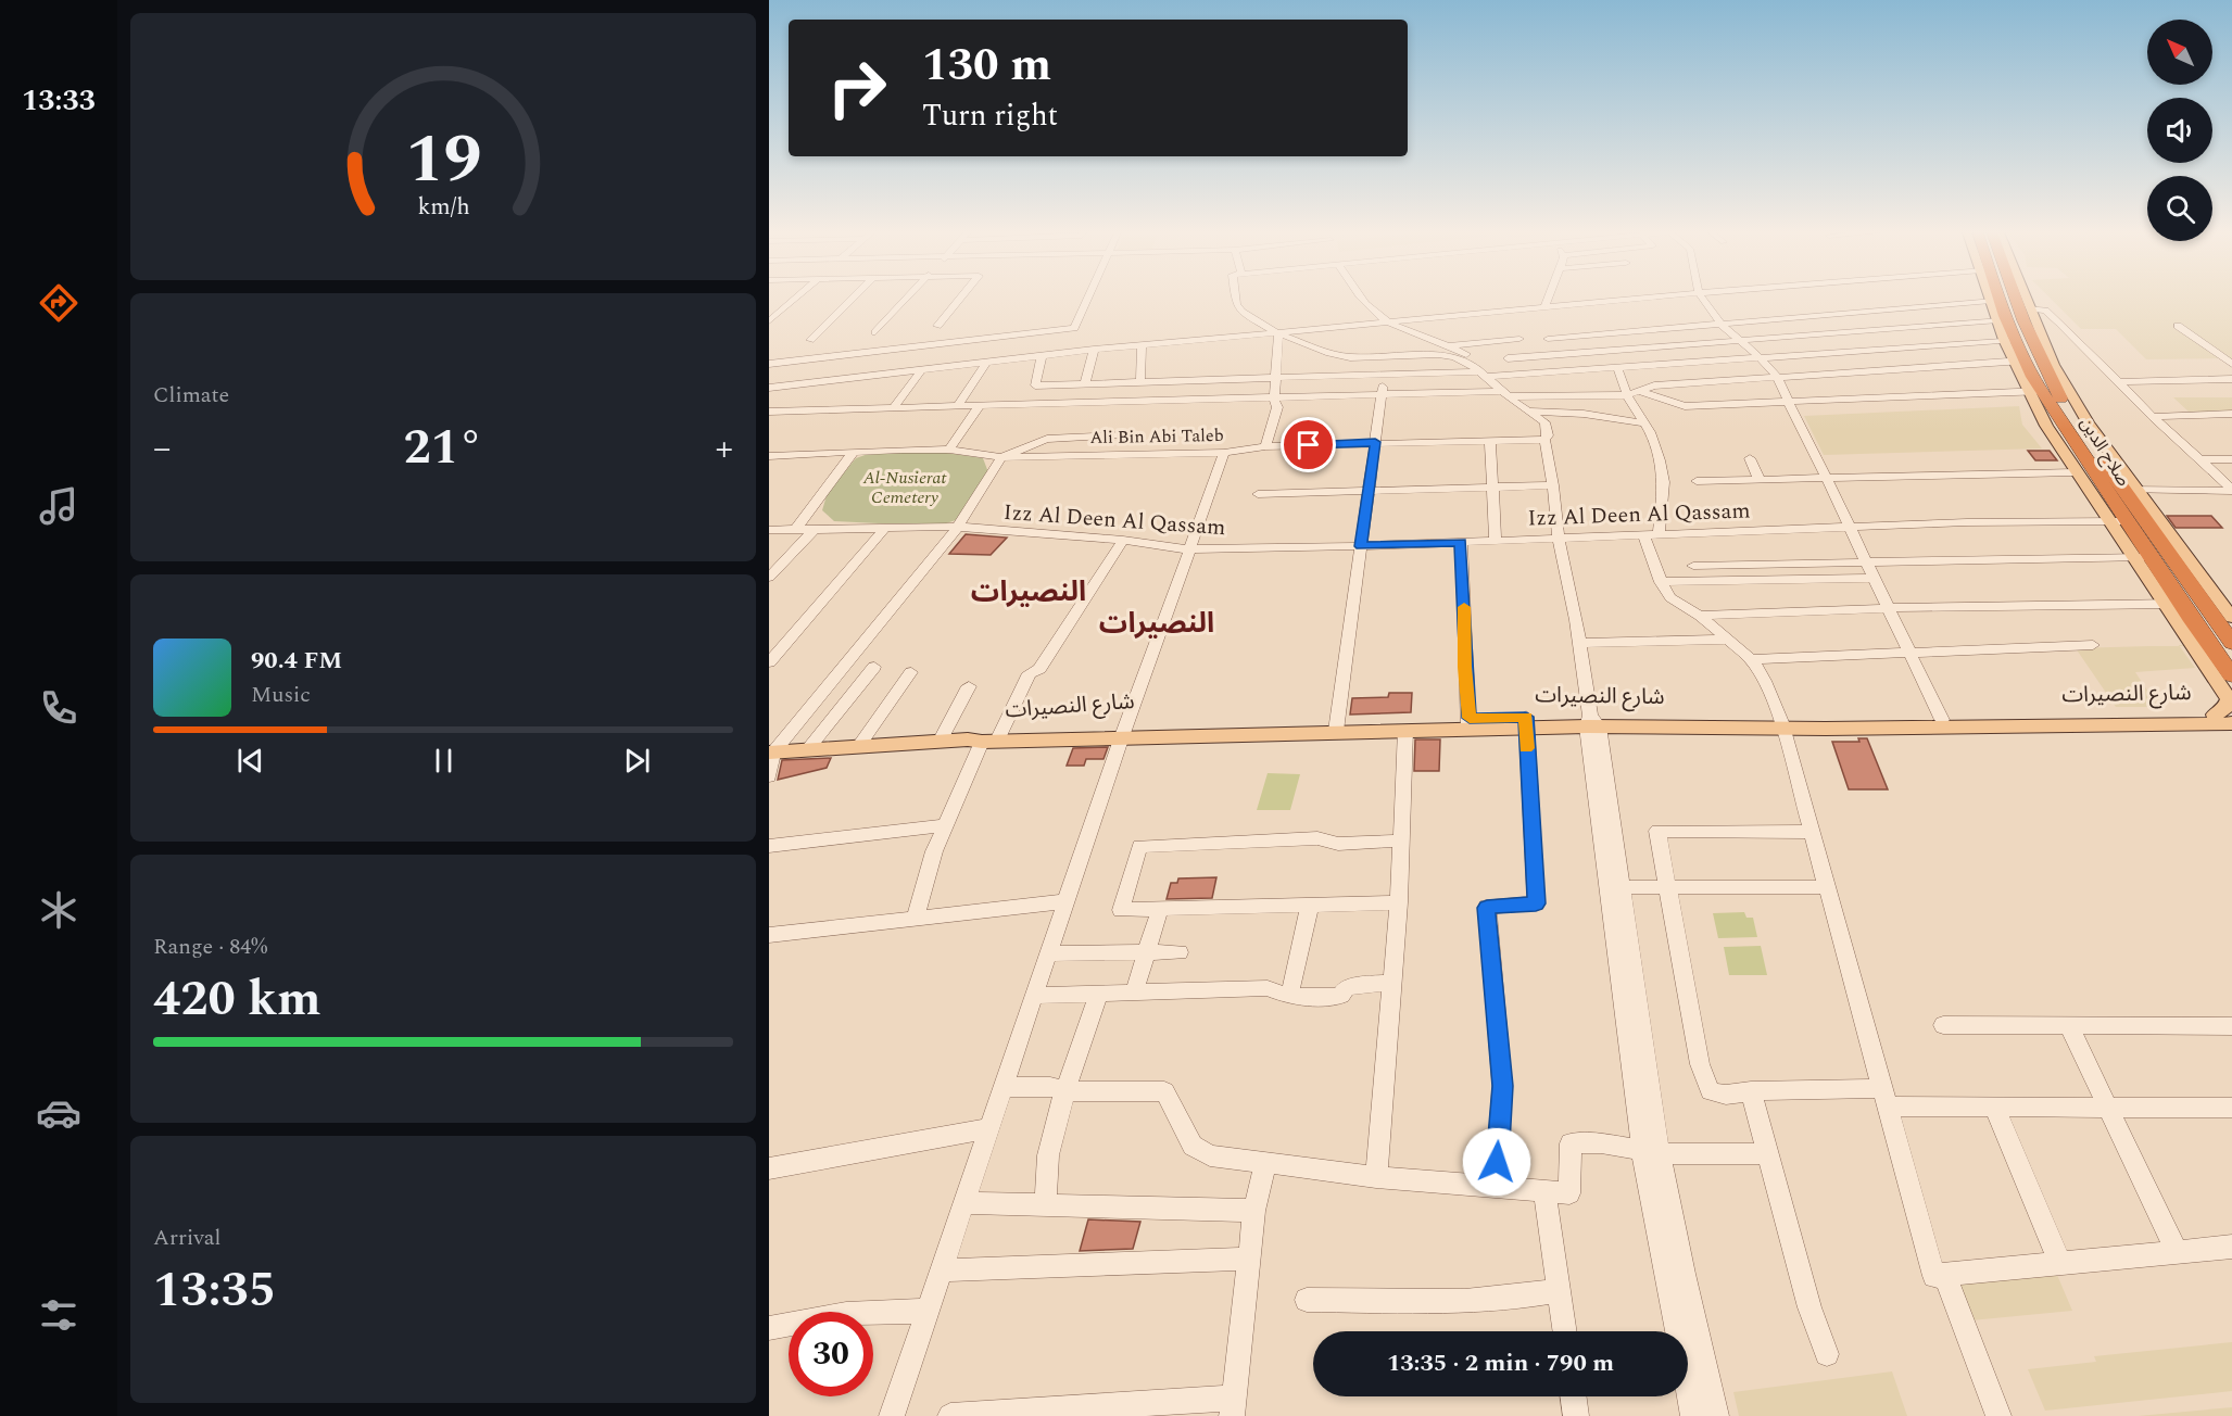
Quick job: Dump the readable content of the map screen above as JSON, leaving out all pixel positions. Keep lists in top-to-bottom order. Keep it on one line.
{"streets":{"highway":["صلاح الدين"],"main road":["شارع النصيرات"],"street":["Ali Bin Abi Taleb","Izz Al Deen Al Qassam"]},"crossings":[["صلاح الدين","Izz Al Deen Al Qassam"]],"districts":["النصيرات","النصيرات"],"parks":["Al-Nusierat Cemetery"],"north":"top left","page":{"tabs":"13:33","turn":["130 m","Turn right"],"tile":["Climate",["Range · 84%","420 km"],["Arrival","13:35"]],"heat":["−","21°","+"],"song":["90.4 FM","Music"],"limit":"30","trip":"13:35 · 2 min · 790 m","gauge":["19","km/h"]}}
